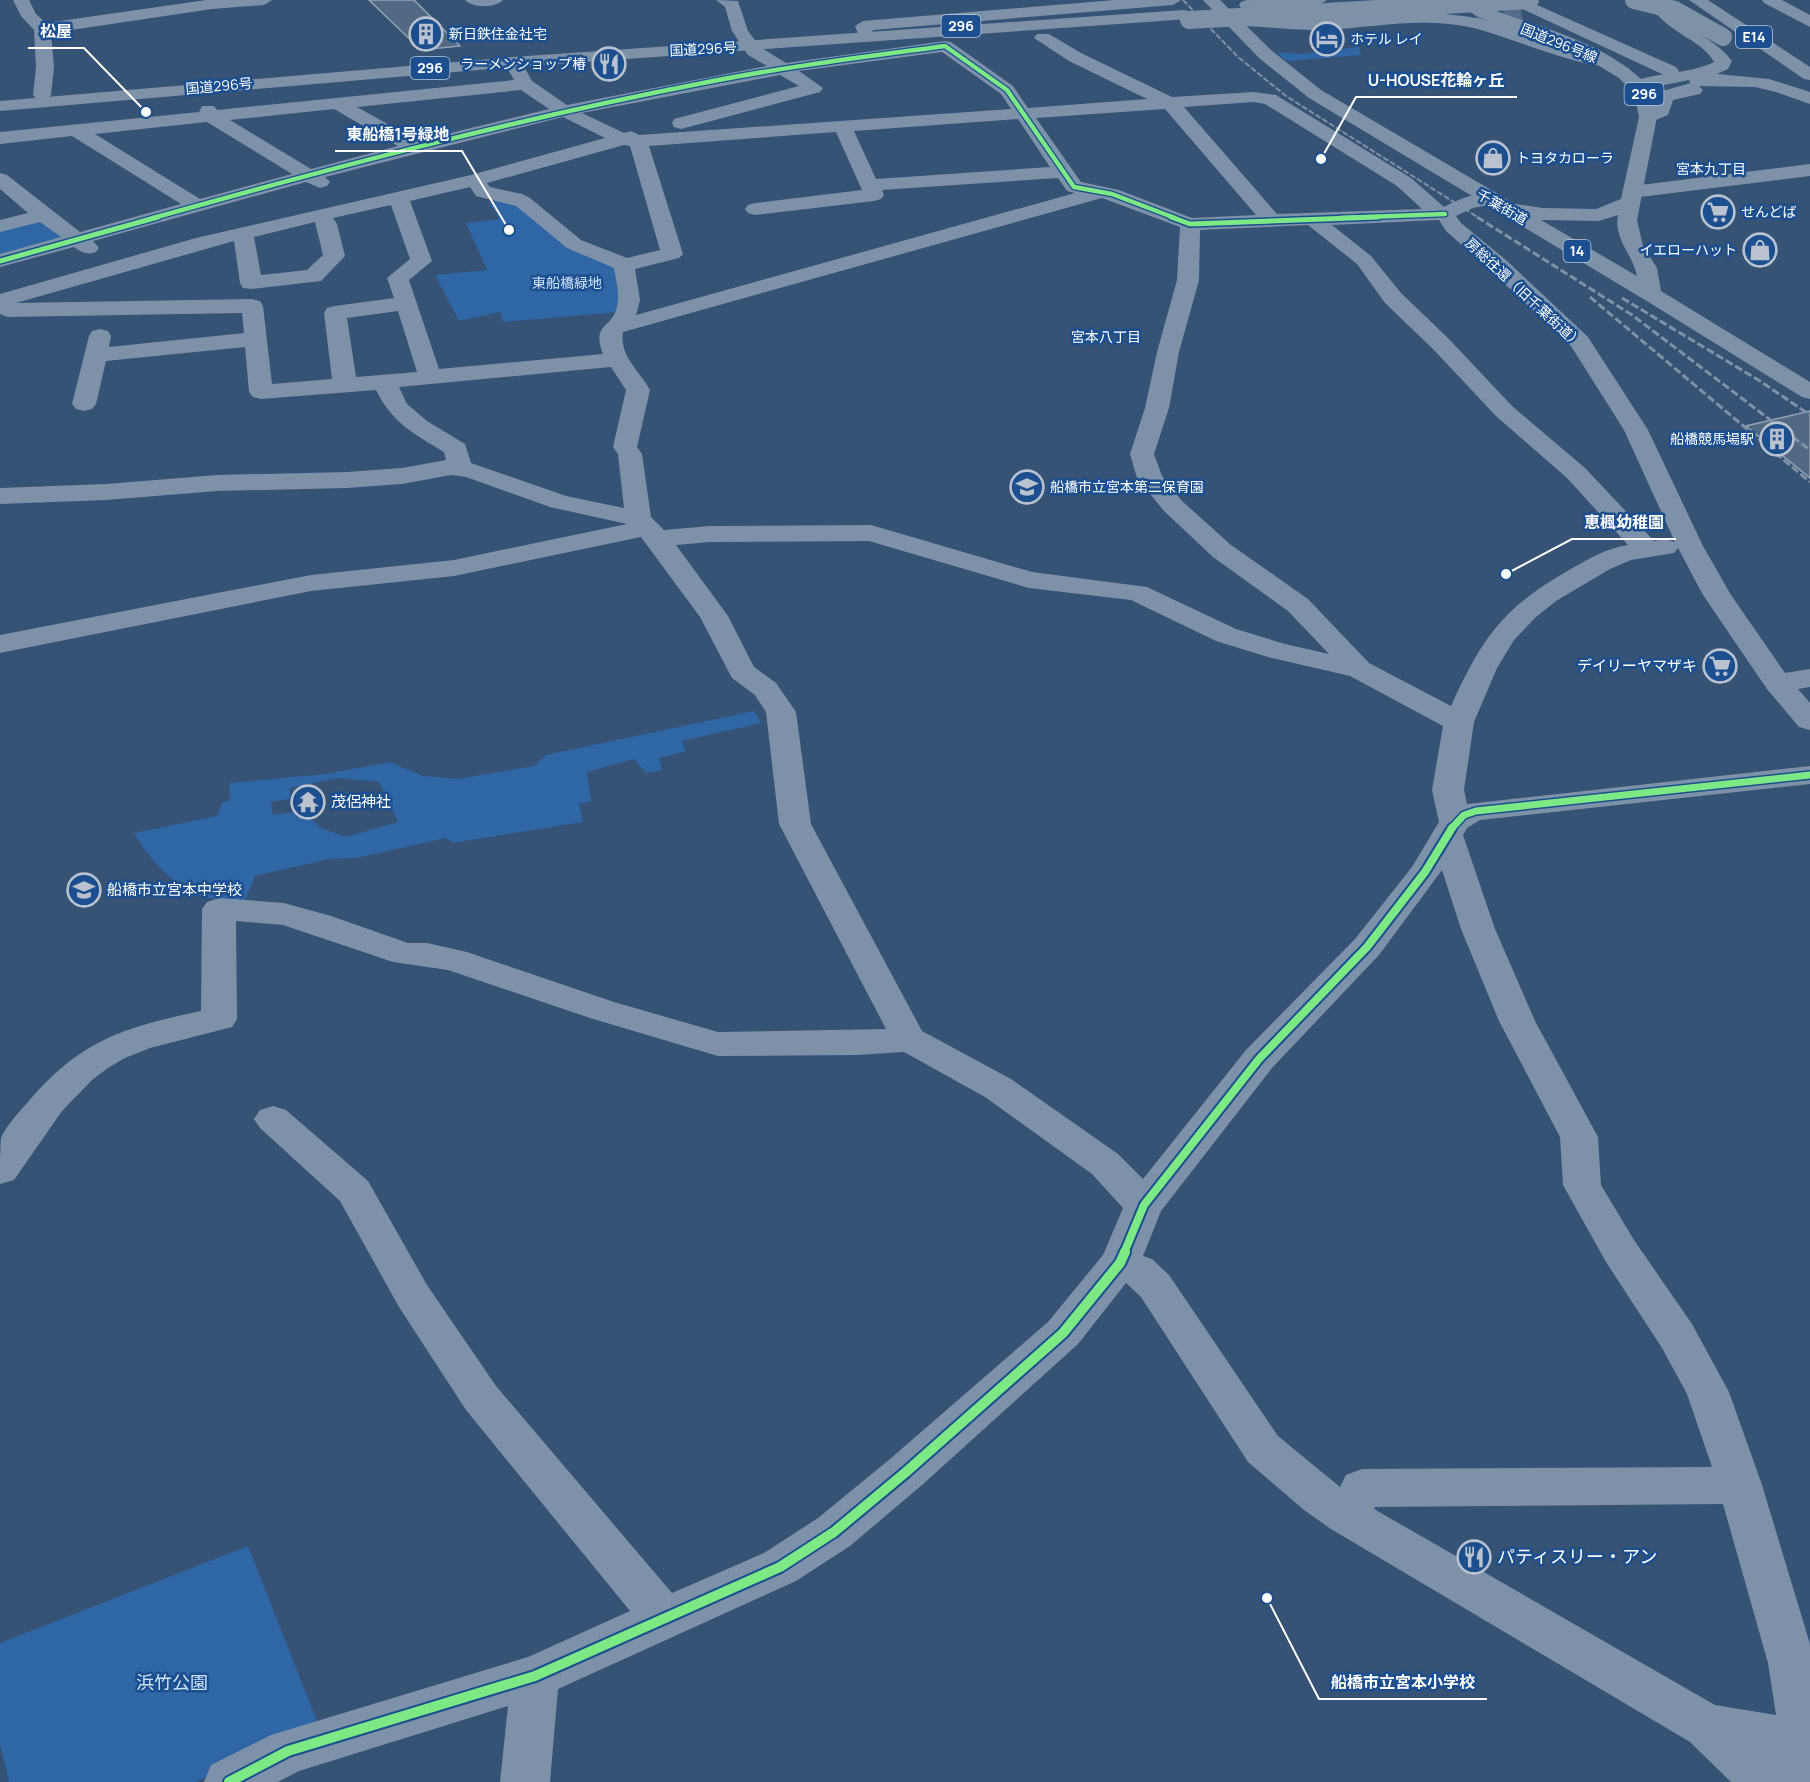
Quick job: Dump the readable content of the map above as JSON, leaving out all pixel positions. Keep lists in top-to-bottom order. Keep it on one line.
{"streets":{"highway":["296","E14","国道296号線","国道296号","千葉街道","14"],"street":["房総往還（旧千葉街道）"]},"crossings":[["296","国道296号線"],["296","千葉街道"]],"districts":["宮本九丁目","宮本八丁目"],"parks":["東船橋緑地","浜竹公園"],"places":{"building":["新日鉄住金社宅","船橋競馬場駅"],"hotel":["ホテル レイ"],"restaurant":["ラーメンショップ椿","パティスリー・アン"],"other":["松屋","U-HOUSE花輪ヶ丘","東船橋1号緑地","恵楓幼稚園","船橋市立宮本小学校"],"shop":["トヨタカローラ","イエローハット"],"supermarket":["せんどば","デイリーヤマザキ"],"school or university":["船橋市立宮本第二保育園","船橋市立宮本中学校"],"temple":["茂侶神社"]}}
